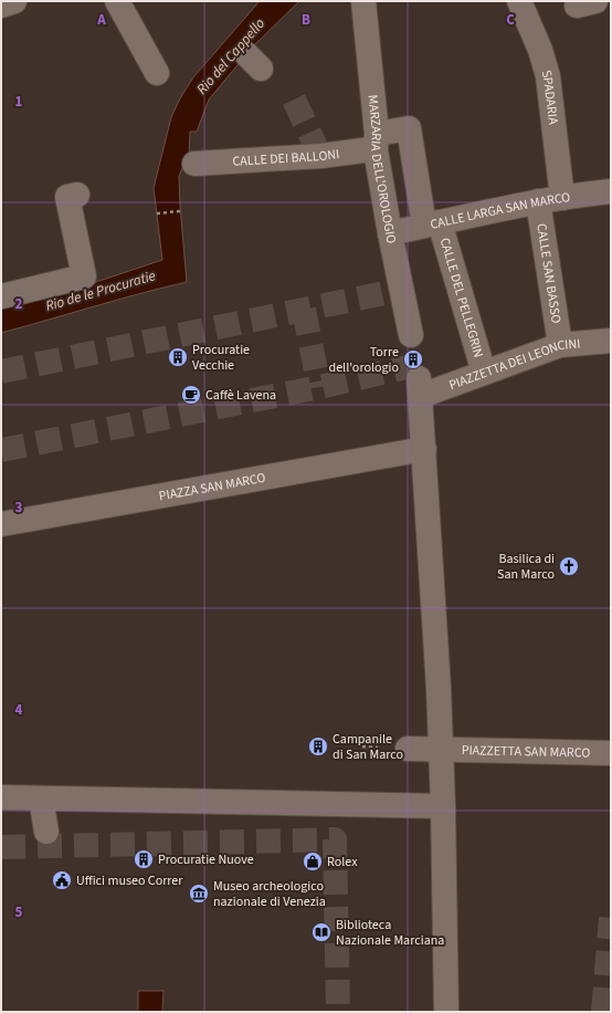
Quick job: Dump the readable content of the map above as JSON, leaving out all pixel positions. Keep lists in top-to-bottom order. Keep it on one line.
{"streets":{"street":["SPADARIA","CALLE DEI BALLONI","MARZARIA DELL'OROLOGIO","CALLE LARGA SAN MARCO","CALLE SAN BASSO","CALLE DEL PELLEGRIN","PIAZZETTA DEI LEONCINI","PIAZZA SAN MARCO","PIAZZETTA SAN MARCO"]},"crossings":[["SPADARIA","CALLE LARGA SAN MARCO"],["CALLE DEI BALLONI","MARZARIA DELL'OROLOGIO"],["CALLE DEI BALLONI","CALLE LARGA SAN MARCO"],["CALLE DEI BALLONI","CALLE DEL PELLEGRIN"],["MARZARIA DELL'OROLOGIO","CALLE LARGA SAN MARCO"],["CALLE LARGA SAN MARCO","CALLE SAN BASSO"],["CALLE LARGA SAN MARCO","CALLE DEL PELLEGRIN"],["CALLE SAN BASSO","PIAZZETTA DEI LEONCINI"],["CALLE DEL PELLEGRIN","PIAZZETTA DEI LEONCINI"],["PIAZZETTA DEI LEONCINI","PIAZZA SAN MARCO"]],"water":["Rio del Cappello","Rio de le Procuratie"],"places":{"building":["Procuratie Vecchie","Torre dell'orologio","Campanile di San Marco","Procuratie Nuove"],"cafe":["Caffè Lavena"],"church":["Basilica di San Marco"],"shop":["Rolex"],"public building":["Uffici museo Correr"],"museum":["Museo archeologico nazionale di Venezia"],"library":["Biblioteca Nazionale Marciana"]},"grid":{"columns":["A","B","C"],"rows":["1","2","3","4","5"]}}
